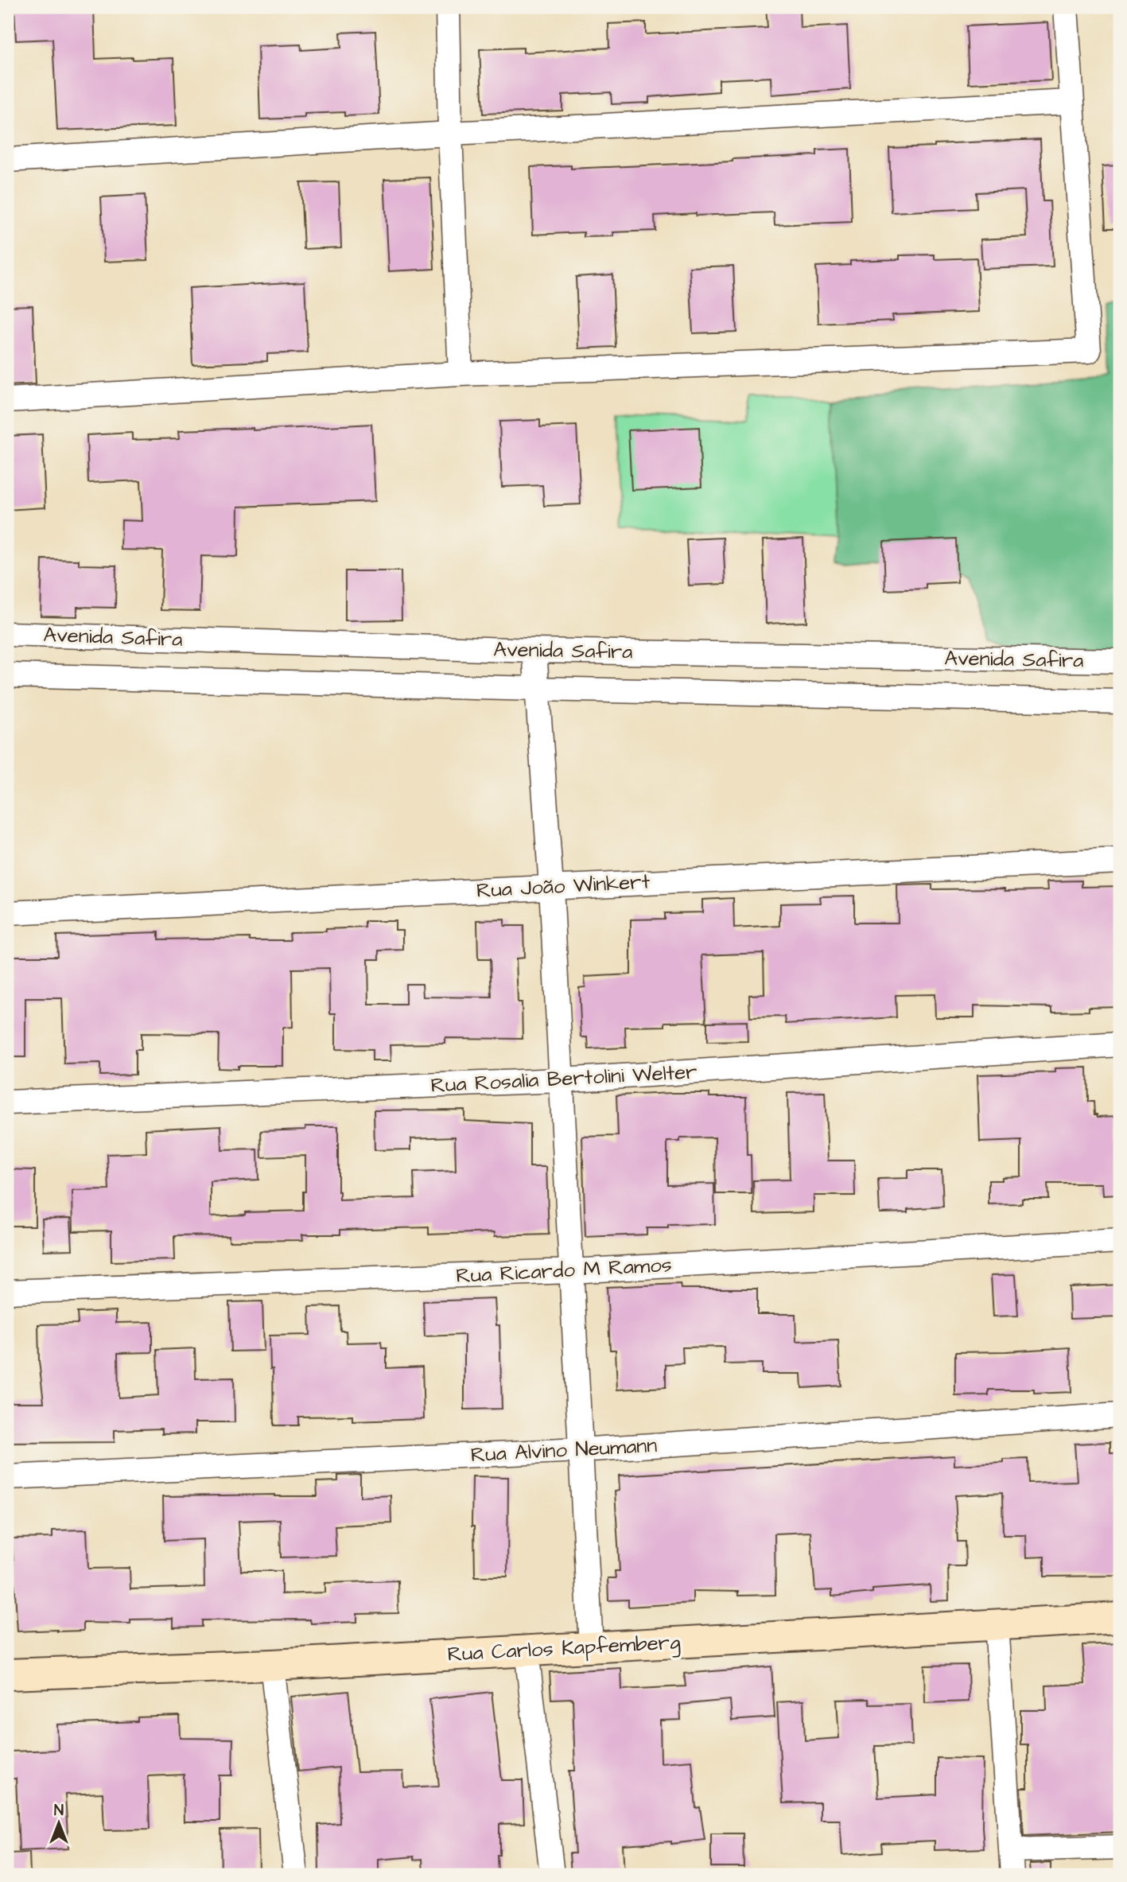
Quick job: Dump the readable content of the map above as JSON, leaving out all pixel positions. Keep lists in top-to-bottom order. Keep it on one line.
{"streets":{"street":["Avenida Safira","Rua João Winkert","Rua Rosalia Bertolini Welter","Rua Ricardo M Ramos","Rua Alvino Neumann","Rua Carlos Kapfemberg"]},"north":"top"}
